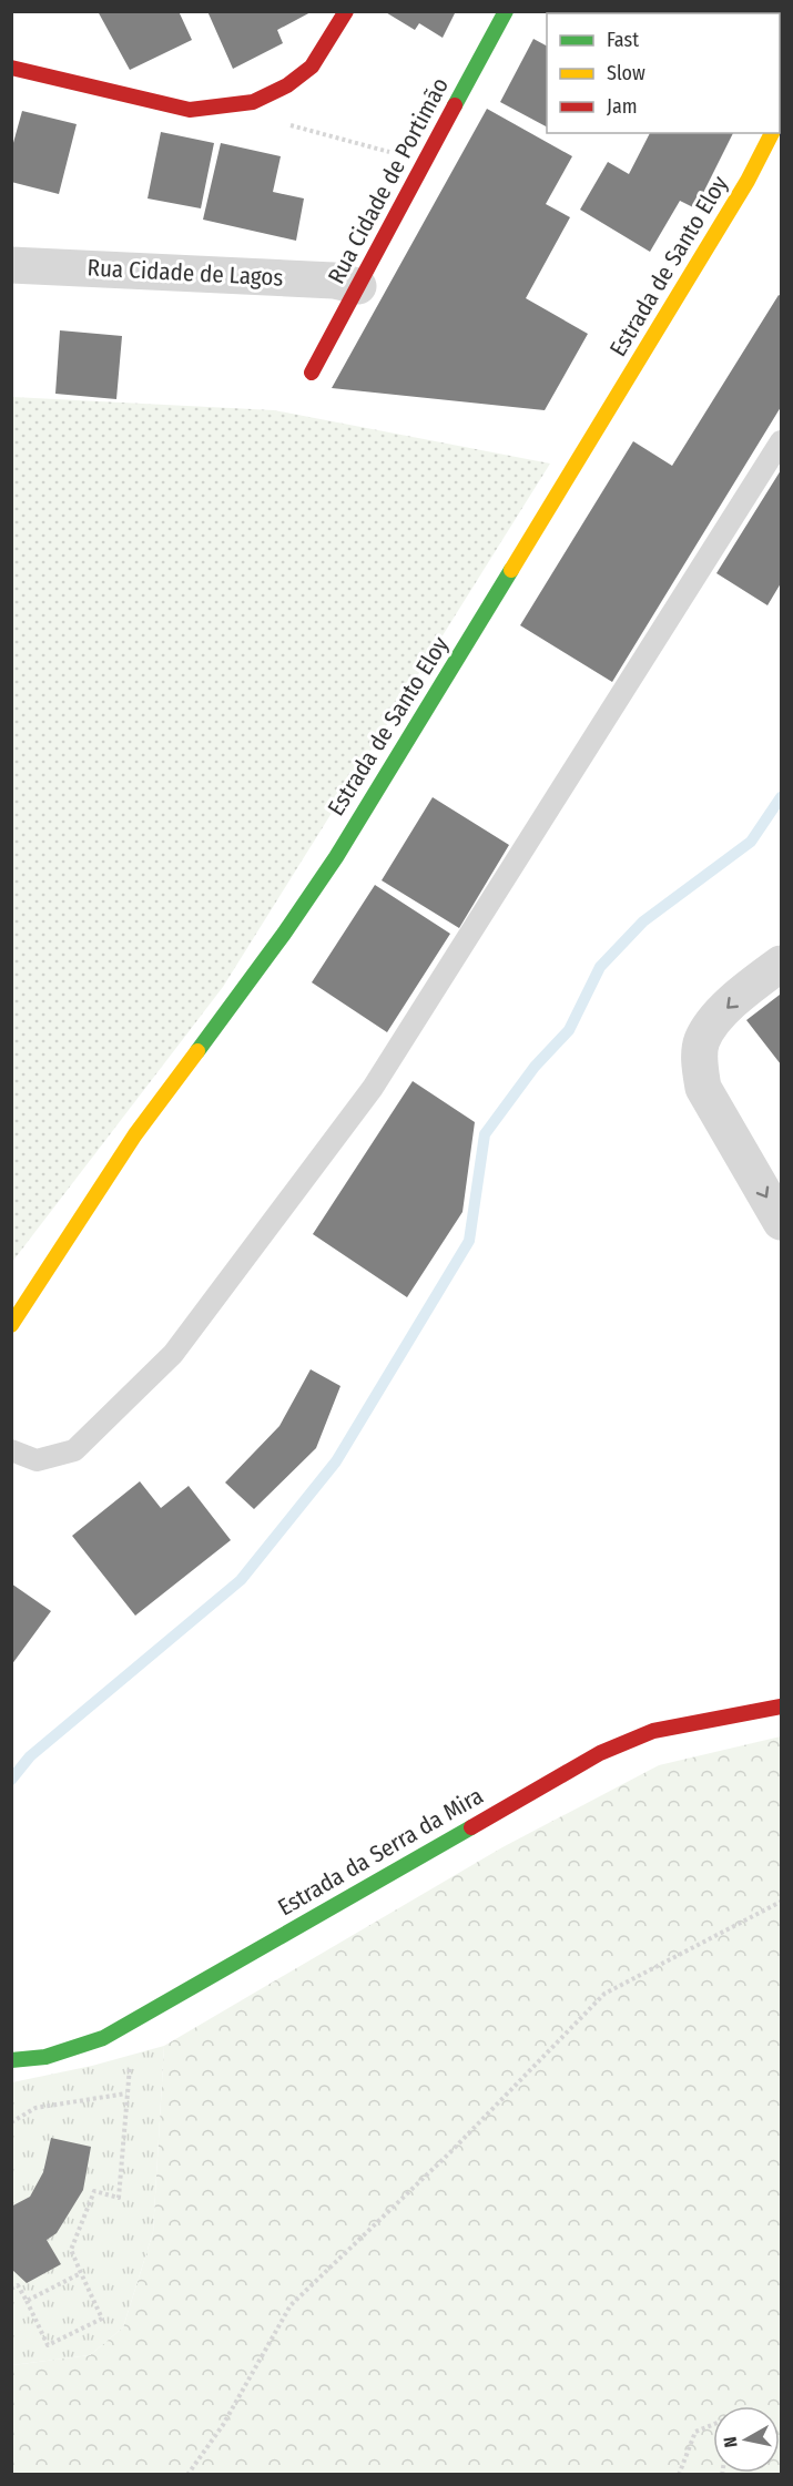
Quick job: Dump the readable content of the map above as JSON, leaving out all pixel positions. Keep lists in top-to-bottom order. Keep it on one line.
{"streets":{"street":["Rua Cidade de Portimão","Estrada de Santo Eloy","Rua Cidade de Lagos","Estrada da Serra da Mira"]},"crossings":[["Rua Cidade de Portimão","Rua Cidade de Lagos"]],"legend":["Fast","Slow","Jam"],"north":"left"}
